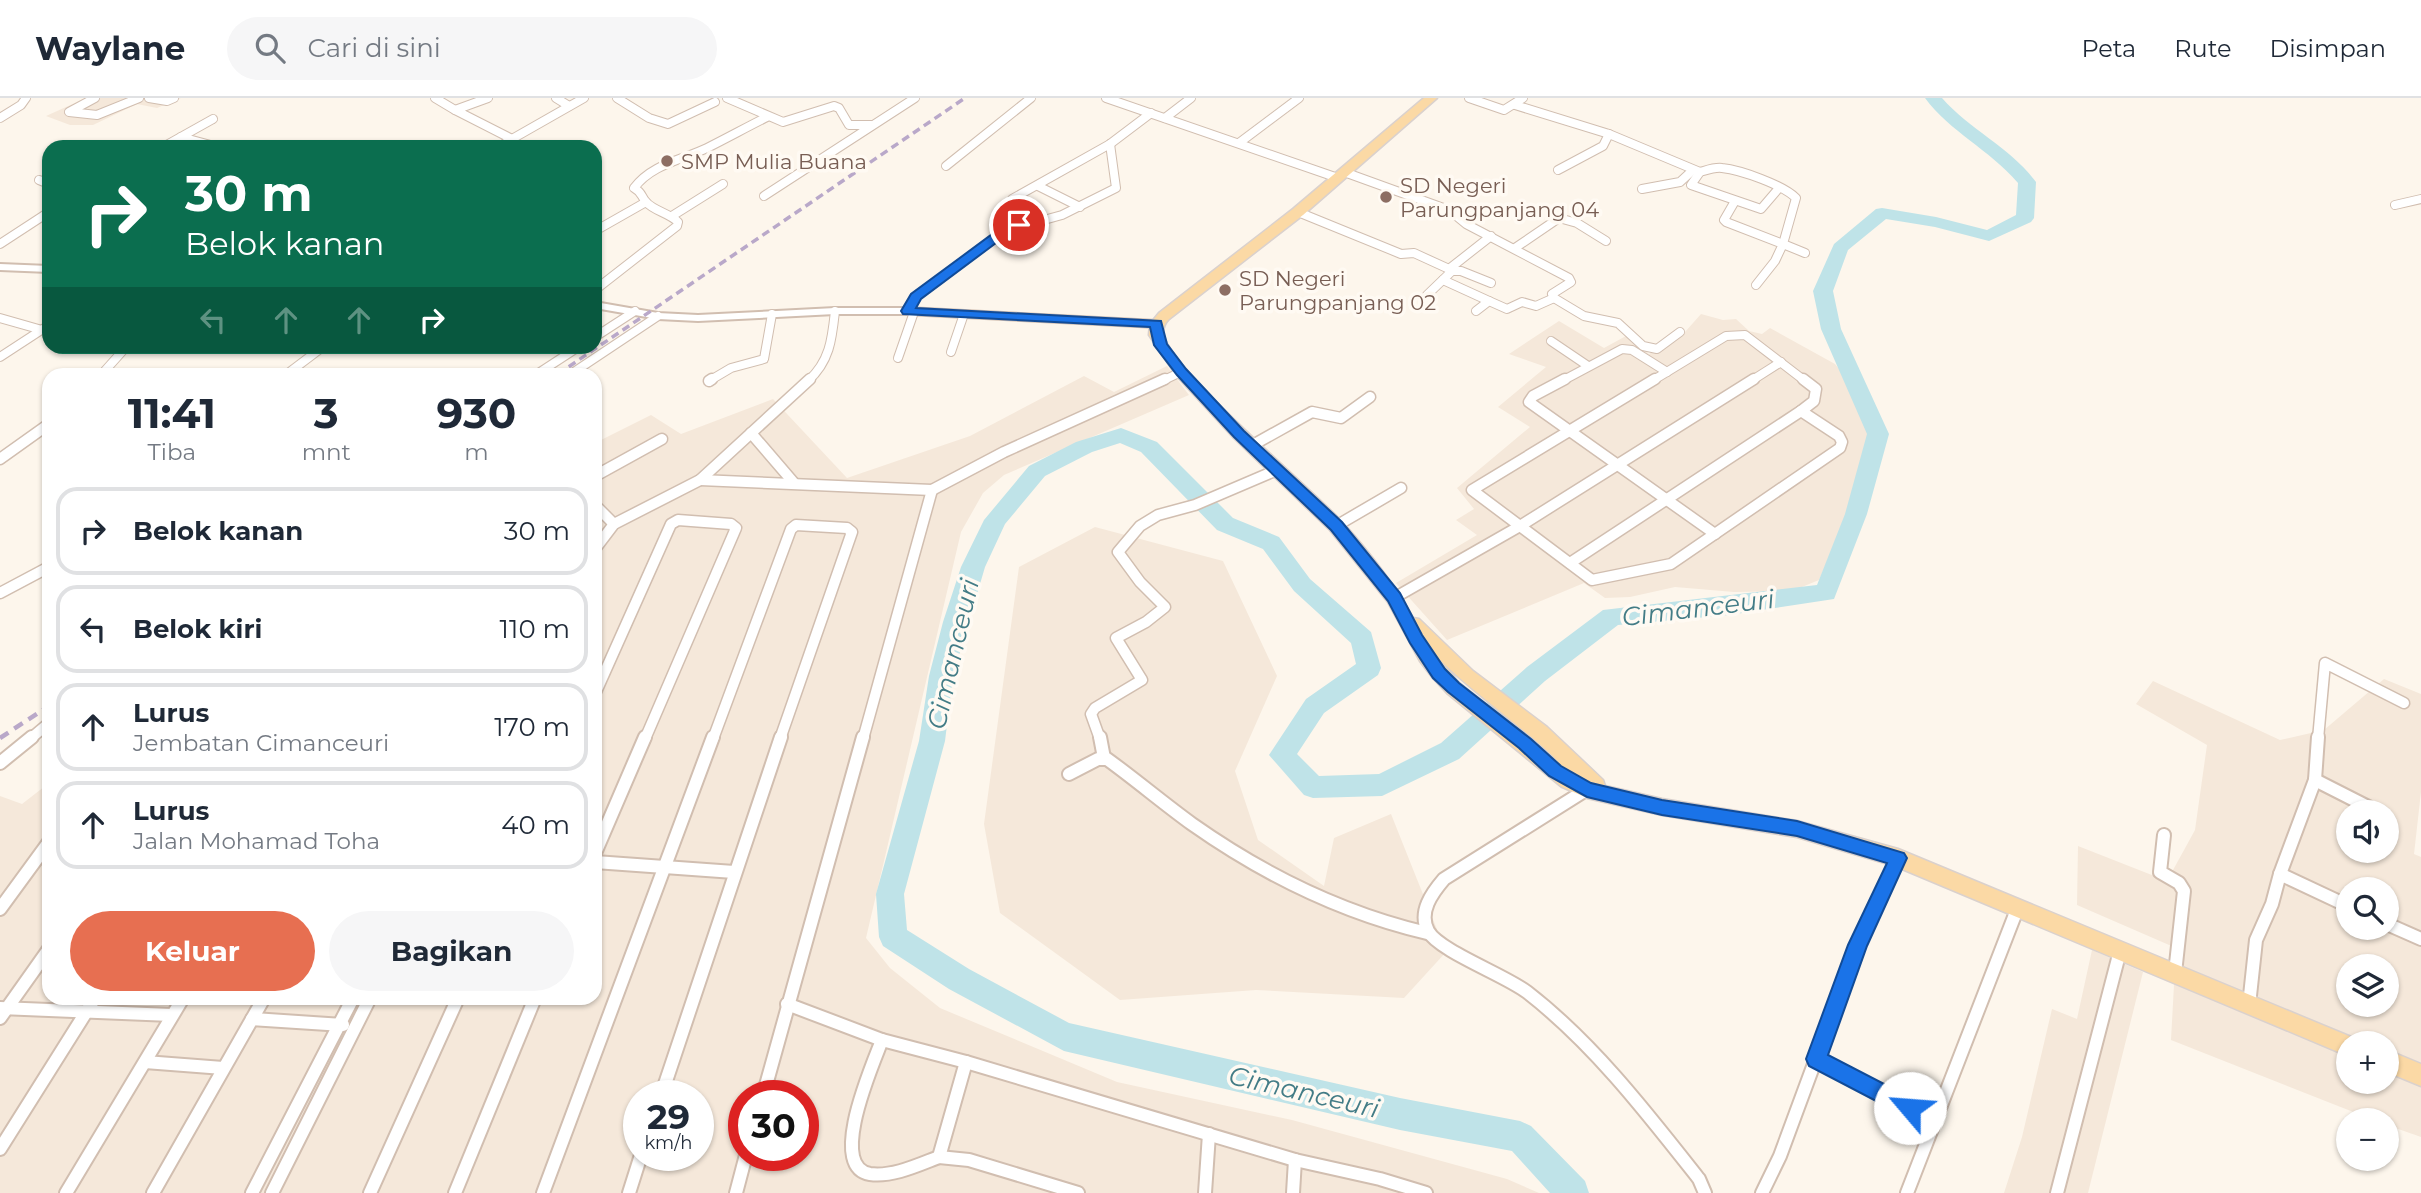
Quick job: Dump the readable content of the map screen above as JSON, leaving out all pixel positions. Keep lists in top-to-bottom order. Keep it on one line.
{"water":["Cimanceuri"],"places":["SMP Mulia Buana","SD Negeri Parungpanjang 04","SD Negeri Parungpanjang 02"],"page":{"header":"Waylane","search":"Cari di sini","nav":["Peta","Rute","Disimpan"],"turn":["30 m","Belok kanan"],"eta":["11:41","Tiba","3","mnt","930","m"],"list":[{"name":"Belok kanan","value":"30 m"},{"name":"Belok kiri","value":"110 m"},{"name":"Lurus","note":"Jembatan Cimanceuri","value":"170 m"},{"name":"Lurus","note":"Jalan Mohamad Toha","value":"40 m"}],"map_buttons":["+","−"],"buttons":["Keluar","Bagikan"],"speed":"29 km/h","limit":"30"}}
